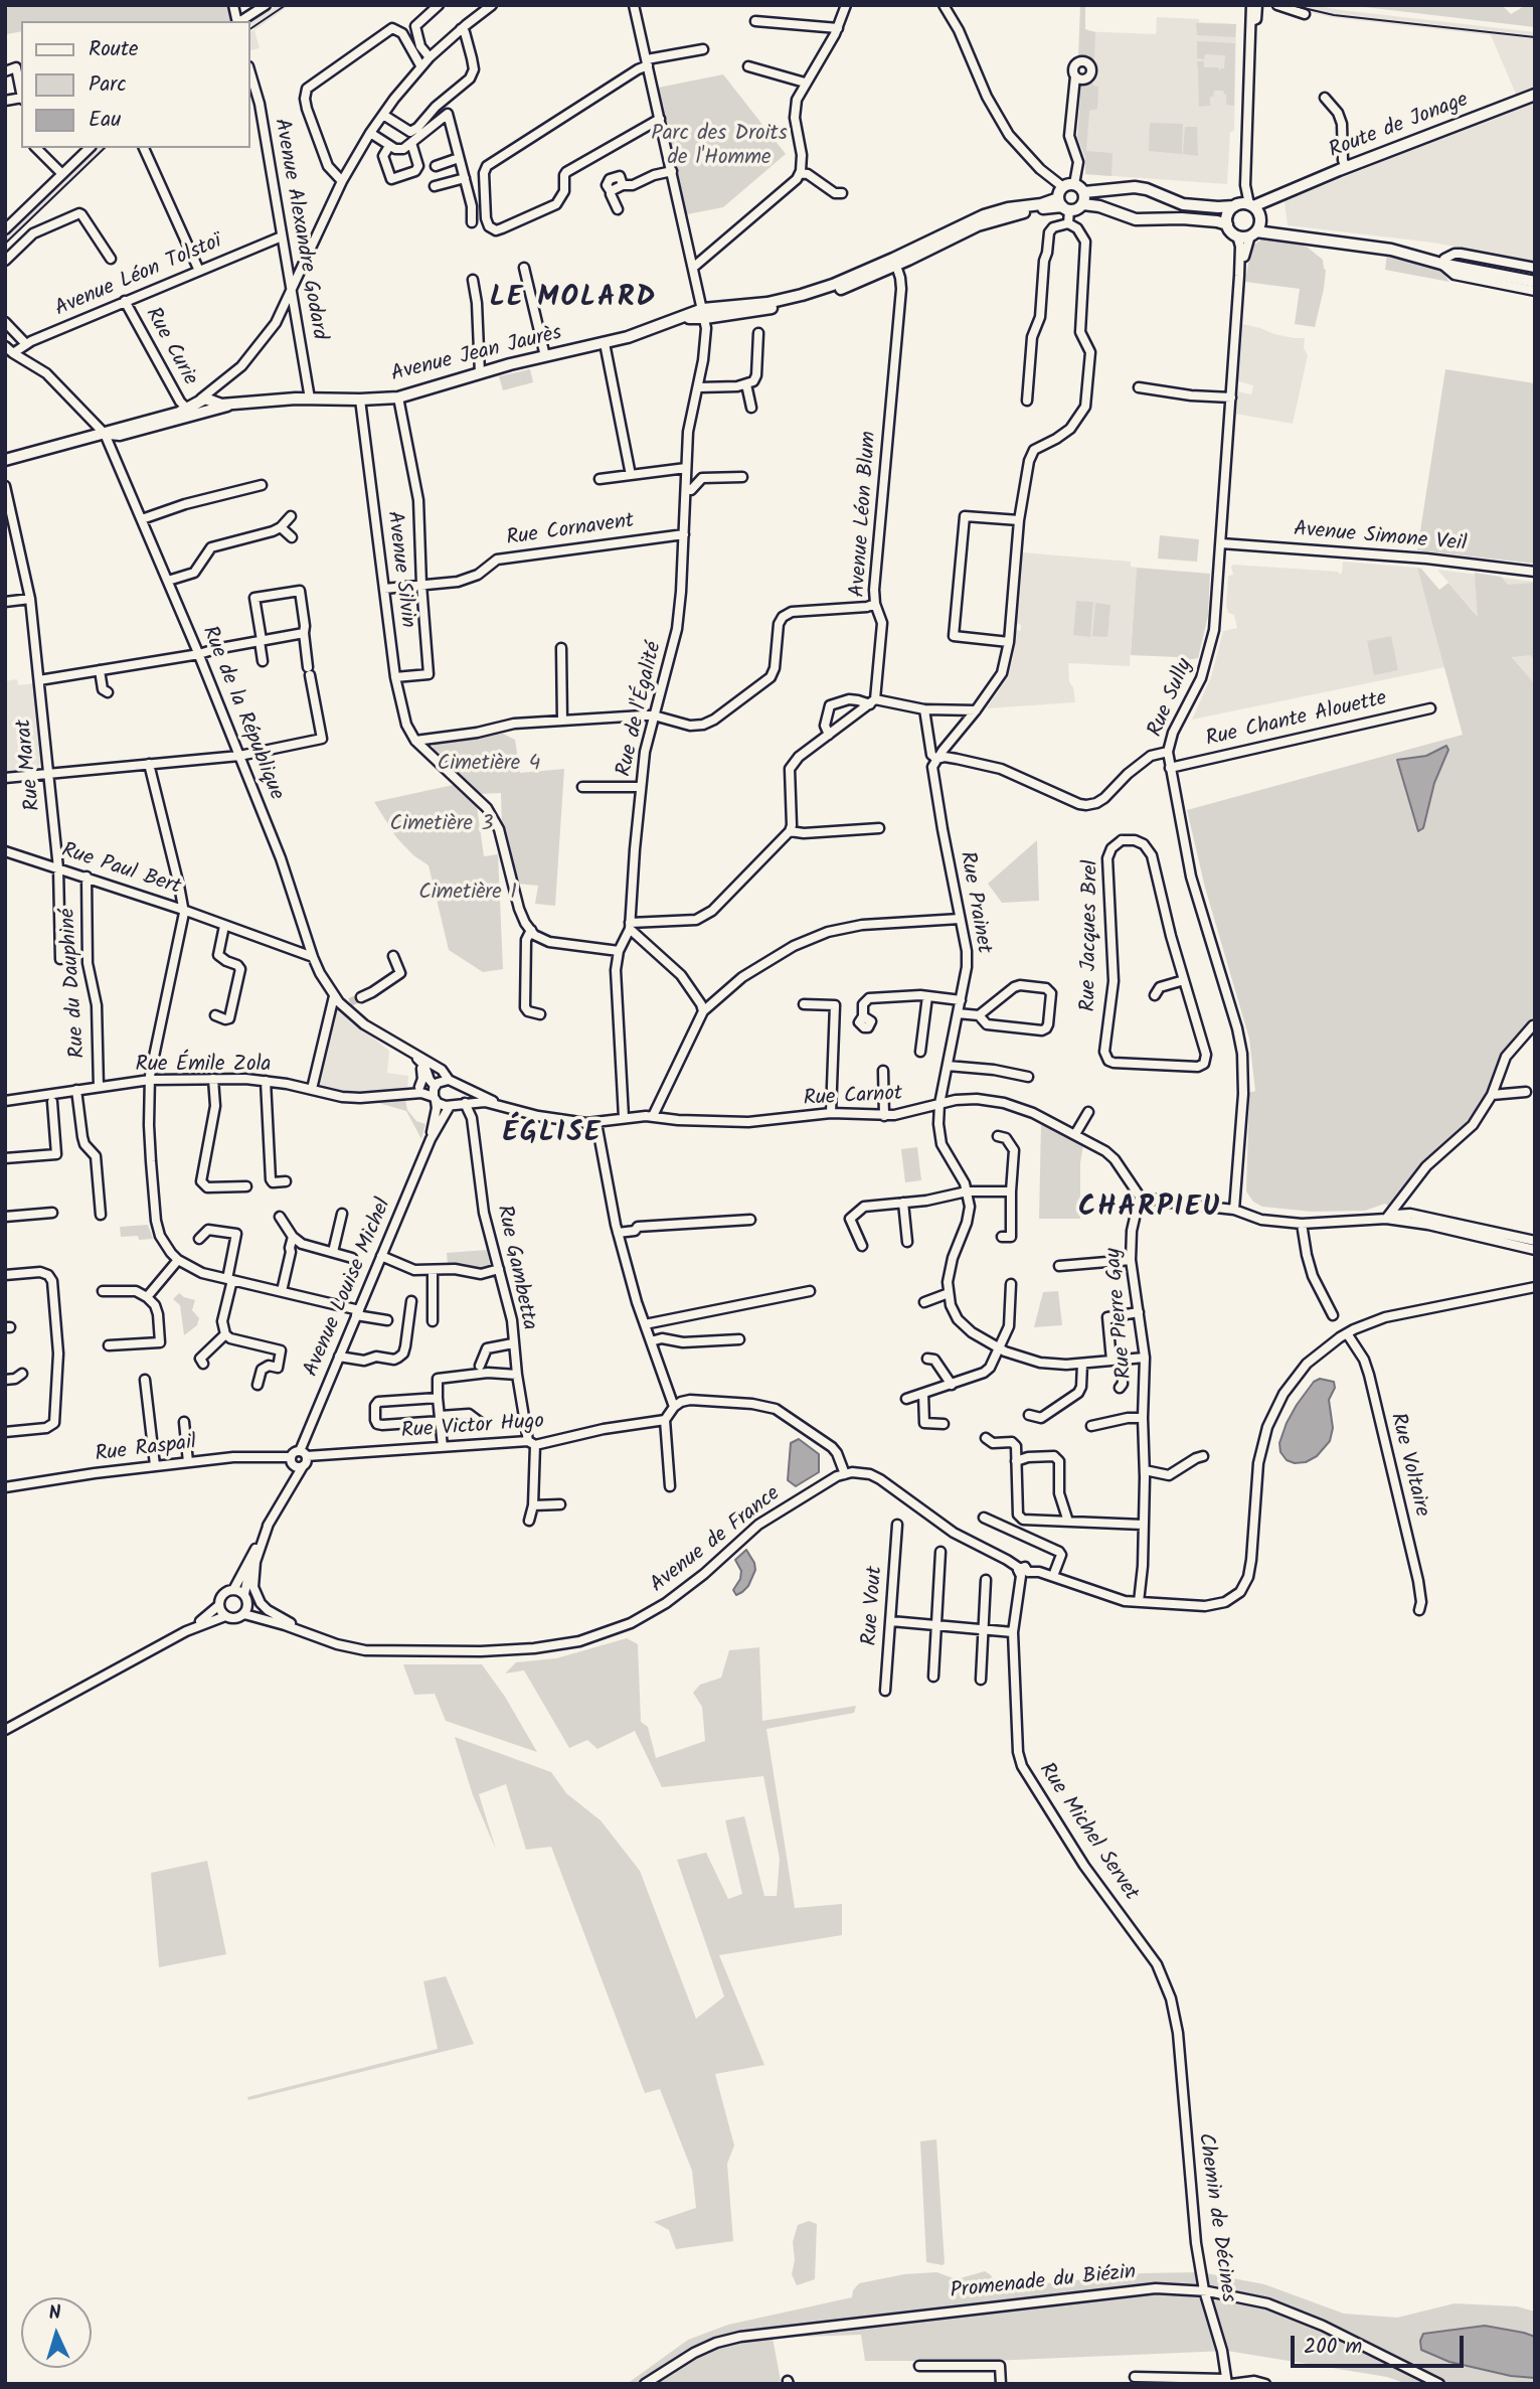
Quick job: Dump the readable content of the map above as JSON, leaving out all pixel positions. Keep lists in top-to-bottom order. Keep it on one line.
{"streets":{"main road":["Route de Jonage","Avenue Jean Jaurès"],"street":["Avenue Alexandre Godard","Avenue Léon Tolstoï","Rue Curie","Avenue Léon Blum","Rue Cornavent","Avenue Simone Veil","Avenue Silvin","Rue Sully","Rue de l'Égalité","Rue de la République","Rue Chante Alouette","Rue Marat","Rue Paul Bert","Rue Prainet","Rue Jacques Brel","Rue du Dauphiné","Rue Émile Zola","Rue Carnot","Rue Gambetta","Avenue Louise Michel","Rue Pierre Gay","Rue Victor Hugo","Rue Raspail","Rue Voltaire","Avenue de France","Rue Vout","Rue Michel Servet","Chemin de Décines","Promenade du Biézin"]},"crossings":[["Route de Jonage","Rue Sully"],["Avenue Alexandre Godard","Avenue Léon Tolstoï"],["Avenue Alexandre Godard","Avenue Jean Jaurès"],["Avenue Léon Tolstoï","Rue Curie"],["Rue Curie","Avenue Jean Jaurès"],["Avenue Jean Jaurès","Avenue Léon Blum"],["Avenue Jean Jaurès","Avenue Silvin"],["Avenue Jean Jaurès","Rue de l'Égalité"],["Avenue Jean Jaurès","Rue de la République"],["Rue Cornavent","Avenue Silvin"],["Rue Cornavent","Rue de l'Égalité"],["Avenue Simone Veil","Rue Sully"],["Rue Sully","Rue Chante Alouette"],["Rue de l'Égalité","Rue de la République"],["Rue de l'Égalité","Rue Carnot"],["Rue de la République","Rue Paul Bert"],["Rue de la République","Rue Émile Zola"],["Rue de la République","Rue Carnot"],["Rue de la République","Rue Gambetta"],["Rue de la République","Avenue Louise Michel"],["Rue Marat","Rue Paul Bert"],["Rue Paul Bert","Rue du Dauphiné"],["Rue Prainet","Rue Carnot"],["Rue du Dauphiné","Rue Émile Zola"],["Rue Émile Zola","Avenue Louise Michel"],["Rue Carnot","Rue Pierre Gay"],["Rue Gambetta","Rue Victor Hugo"],["Avenue Louise Michel","Rue Victor Hugo"],["Avenue Louise Michel","Rue Raspail"],["Rue Victor Hugo","Rue Raspail"],["Rue Michel Servet","Chemin de Décines"],["Chemin de Décines","Promenade du Biézin"]],"districts":["LE MOLARD","ÉGLISE","CHARPIEU"],"parks":["Parc des Droits de l'Homme","Cimetière 4","Cimetière 3","Cimetière 1"],"legend":["Route","Parc","Eau"],"scale_bar":"200 m","north":"top"}
